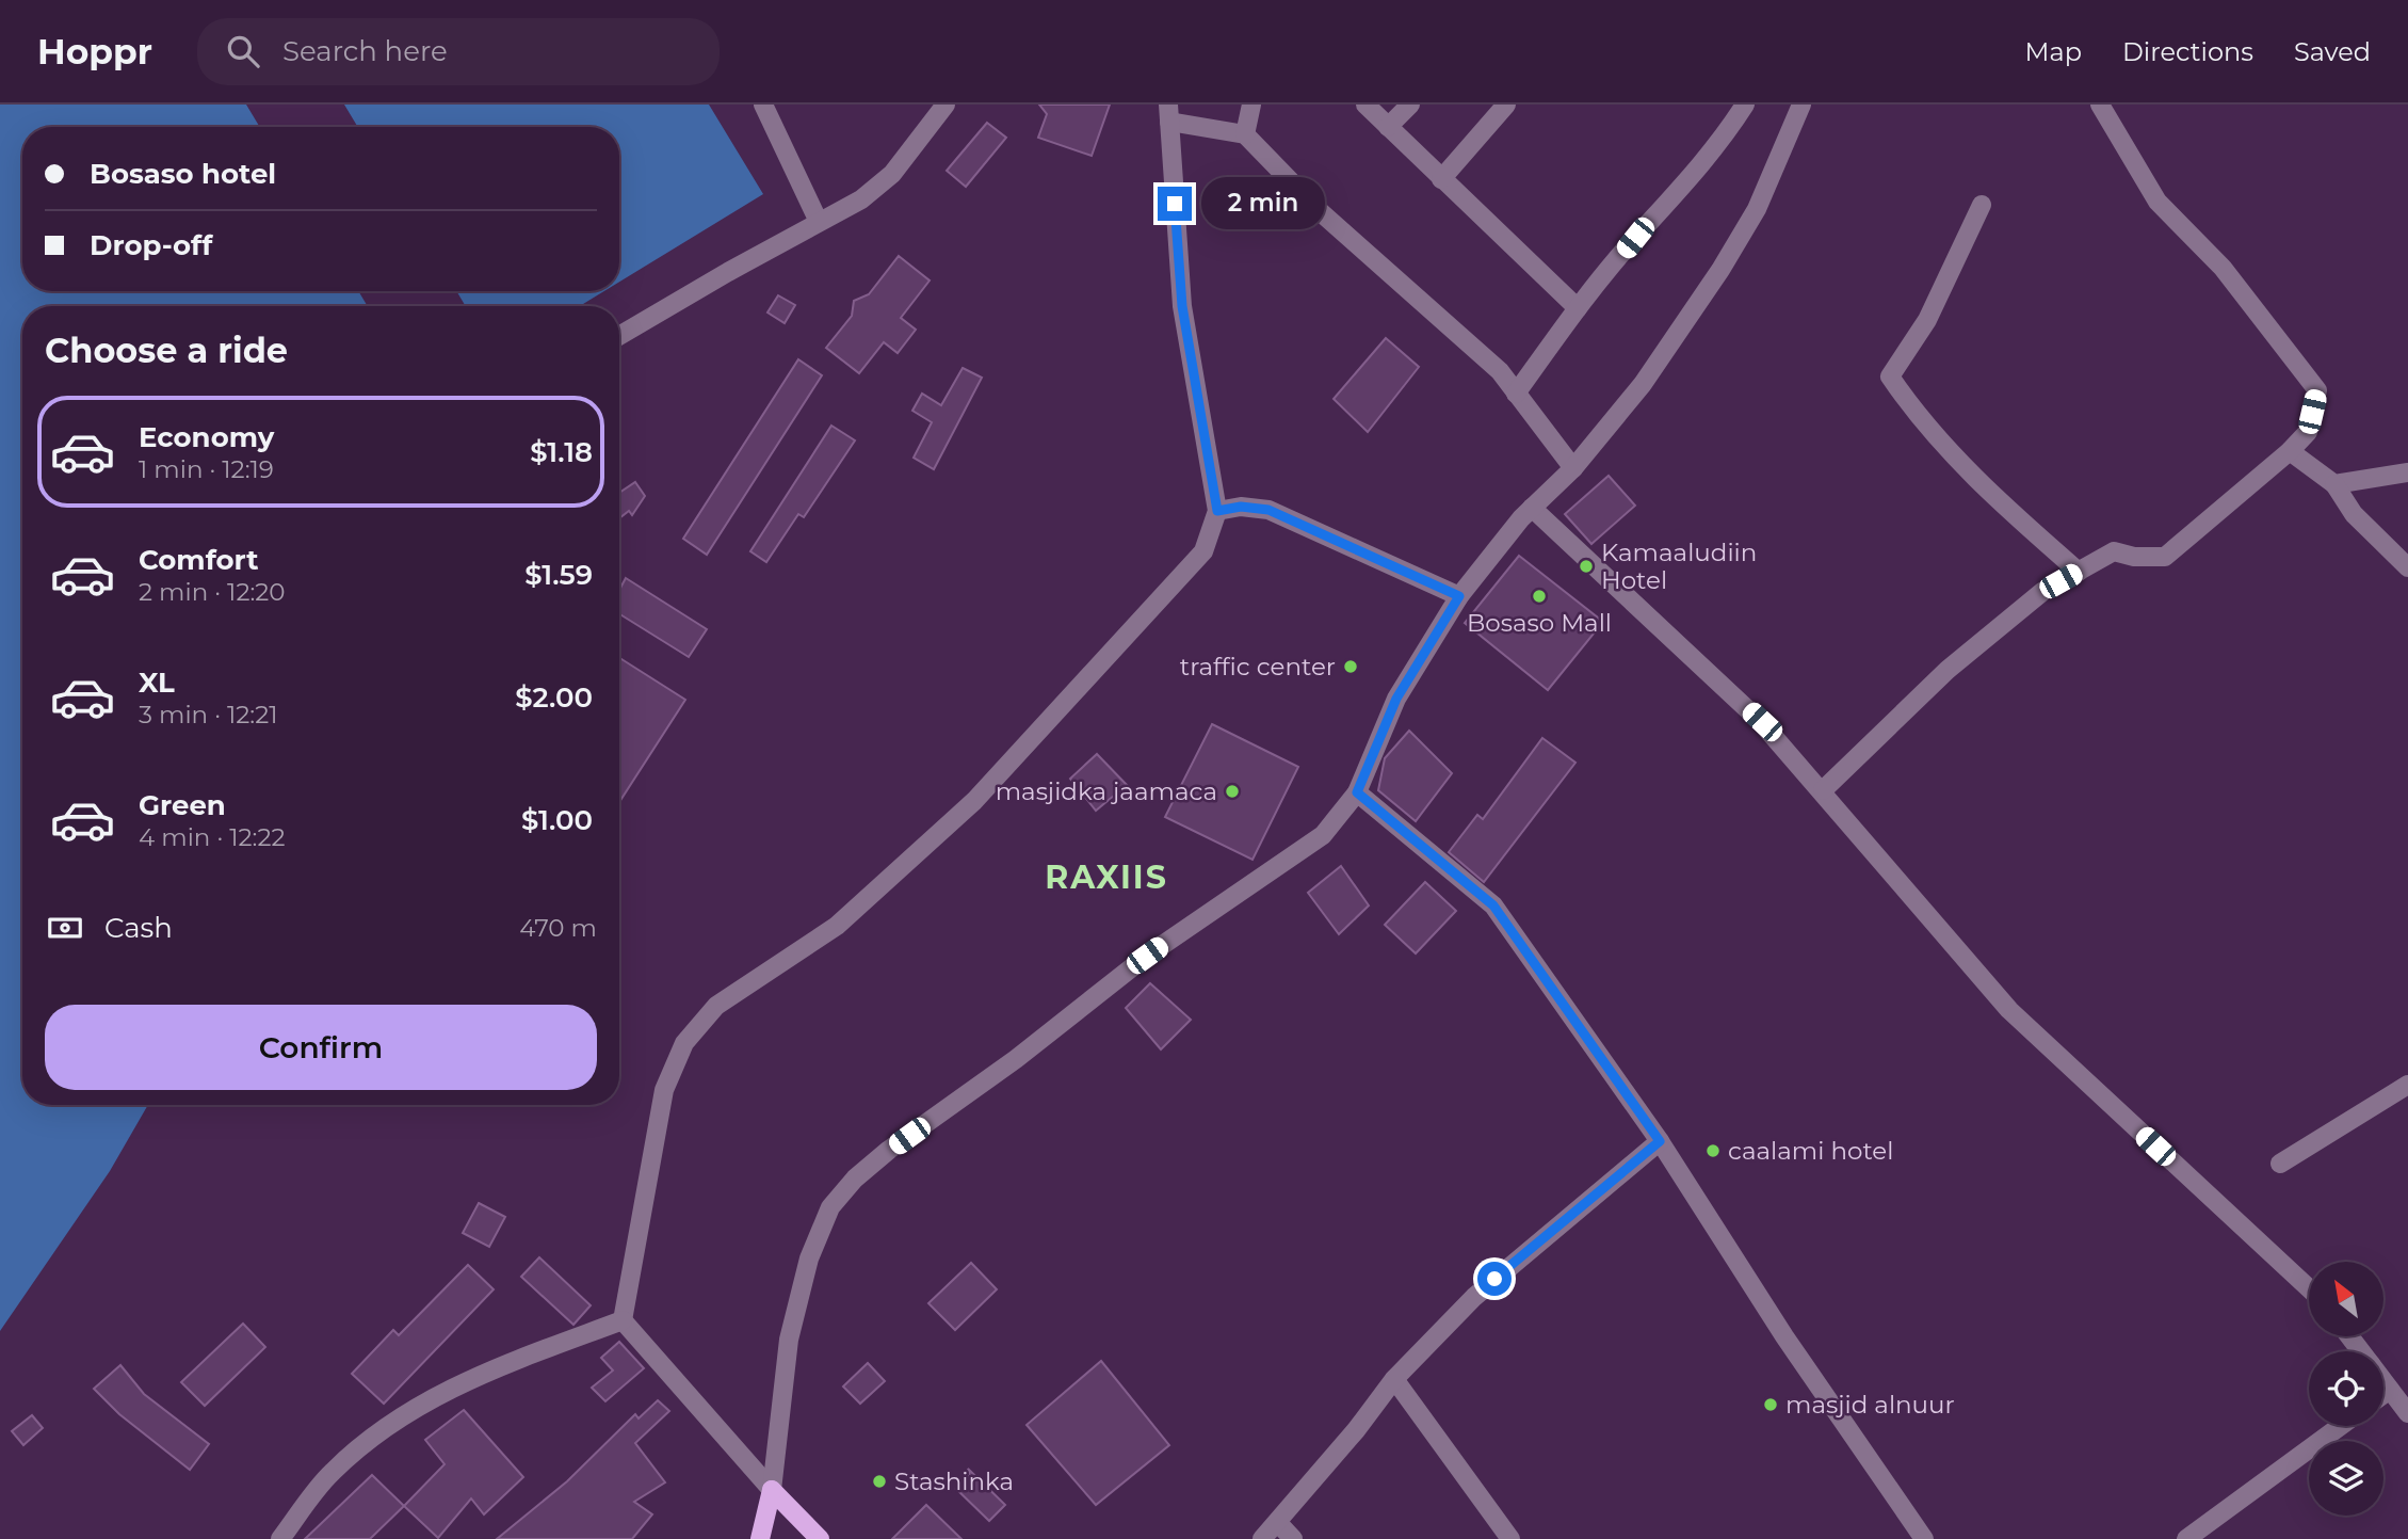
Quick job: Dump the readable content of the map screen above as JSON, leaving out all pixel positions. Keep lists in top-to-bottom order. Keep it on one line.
{"districts":["RAXIIS"],"places":["Kamaaludiin Hotel","Bosaso Mall","traffic center","masjidka jaamaca","caalami hotel","masjid alnuur","Stashinka"],"north":"top left","page":{"header":"Hoppr","search":"Search here","nav":["Map","Directions","Saved"],"banner":["Bosaso hotel","Drop-off"],"bubble":"2 min","heading":"Choose a ride","list":[{"name":"Economy","note":"1 min · 12:19","value":"$1.18"},{"name":"Comfort","note":"2 min · 12:20","value":"$1.59"},{"name":"XL","note":"3 min · 12:21","value":"$2.00"},{"name":"Green","note":"4 min · 12:22","value":"$1.00"}],"pay":["Cash","470 m"],"buttons":"Confirm"}}
